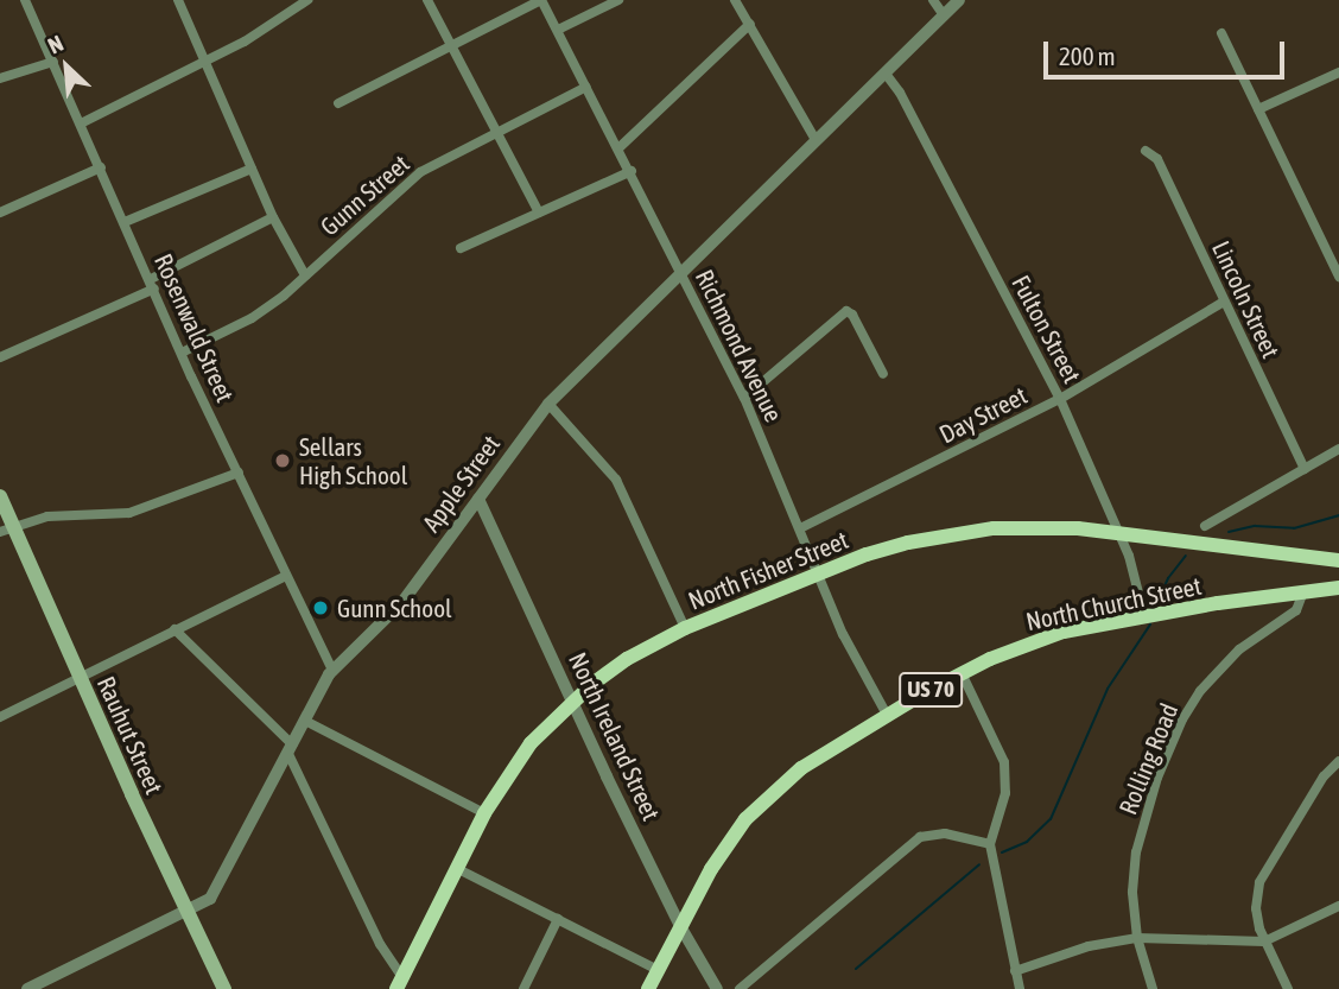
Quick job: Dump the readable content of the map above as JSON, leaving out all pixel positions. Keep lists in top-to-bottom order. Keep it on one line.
{"streets":{"main road":["North Fisher Street","North Church Street","US 70","Rauhut Street"],"street":["Gunn Street","Lincoln Street","Rosenwald Street","Fulton Street","Richmond Avenue","Day Street","Apple Street","North Ireland Street","Rolling Road"]},"crossings":[["Gunn Street","Rosenwald Street"],["Gunn Street","Richmond Avenue"],["Lincoln Street","Day Street"],["Rosenwald Street","Apple Street"],["Fulton Street","Day Street"],["Fulton Street","Apple Street"],["Fulton Street","North Fisher Street"],["Fulton Street","North Church Street"],["Richmond Avenue","Day Street"],["Richmond Avenue","Apple Street"],["Richmond Avenue","North Fisher Street"],["Richmond Avenue","North Church Street"],["Apple Street","Rauhut Street"],["Apple Street","North Ireland Street"],["North Fisher Street","North Ireland Street"],["North Church Street","North Ireland Street"],["North Church Street","Rolling Road"]],"places":["Sellars High School","Gunn School"],"scale_bar":"200 m","north":"top left"}
